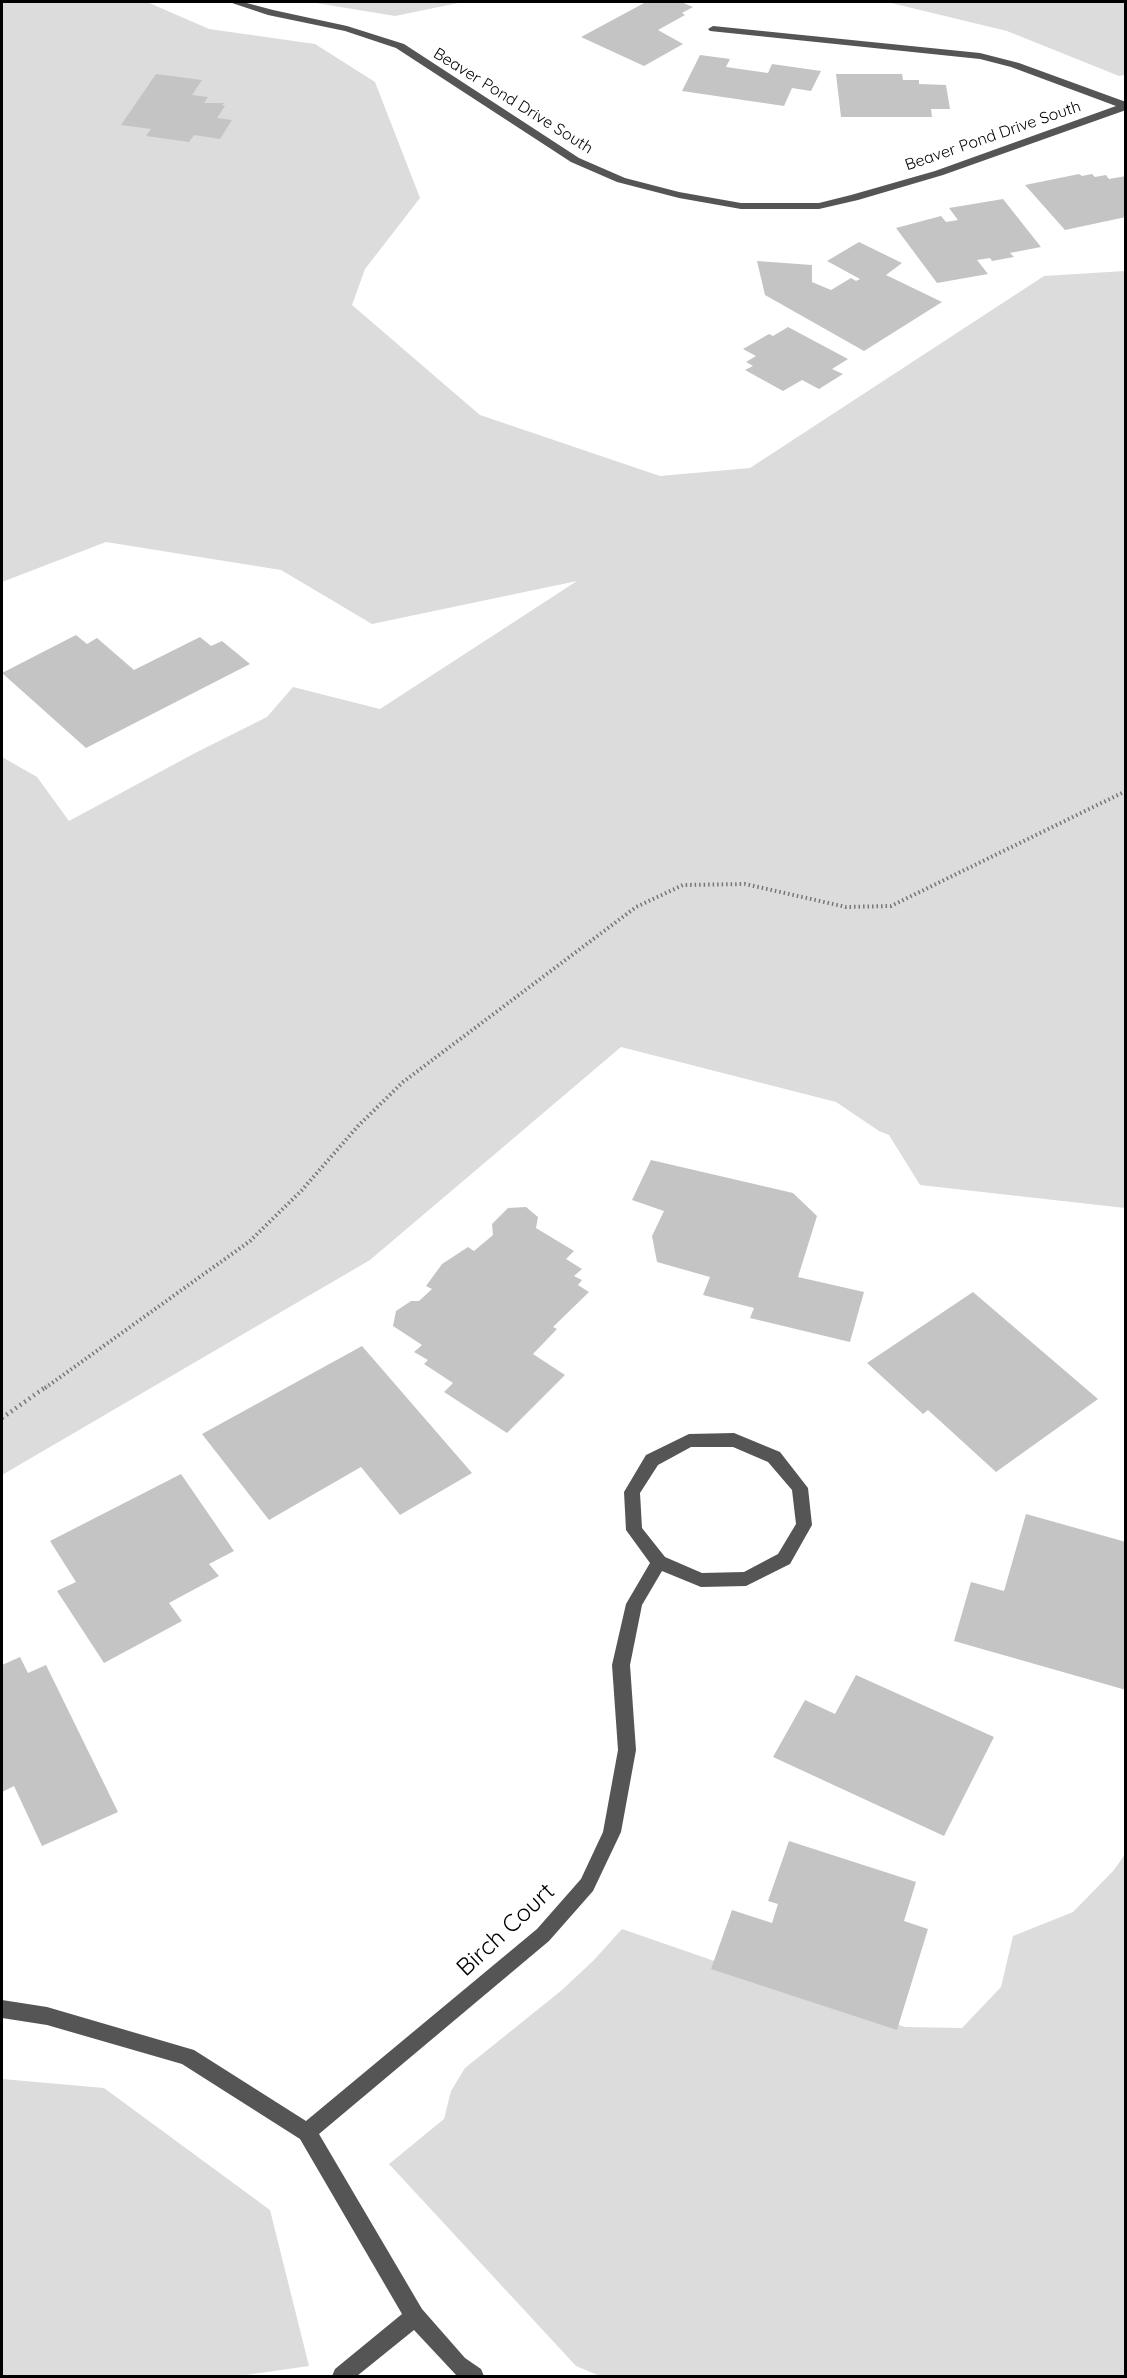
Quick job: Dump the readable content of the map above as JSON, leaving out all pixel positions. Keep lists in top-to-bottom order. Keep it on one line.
{"streets":{"street":["Beaver Pond Drive South","Birch Court"]}}
